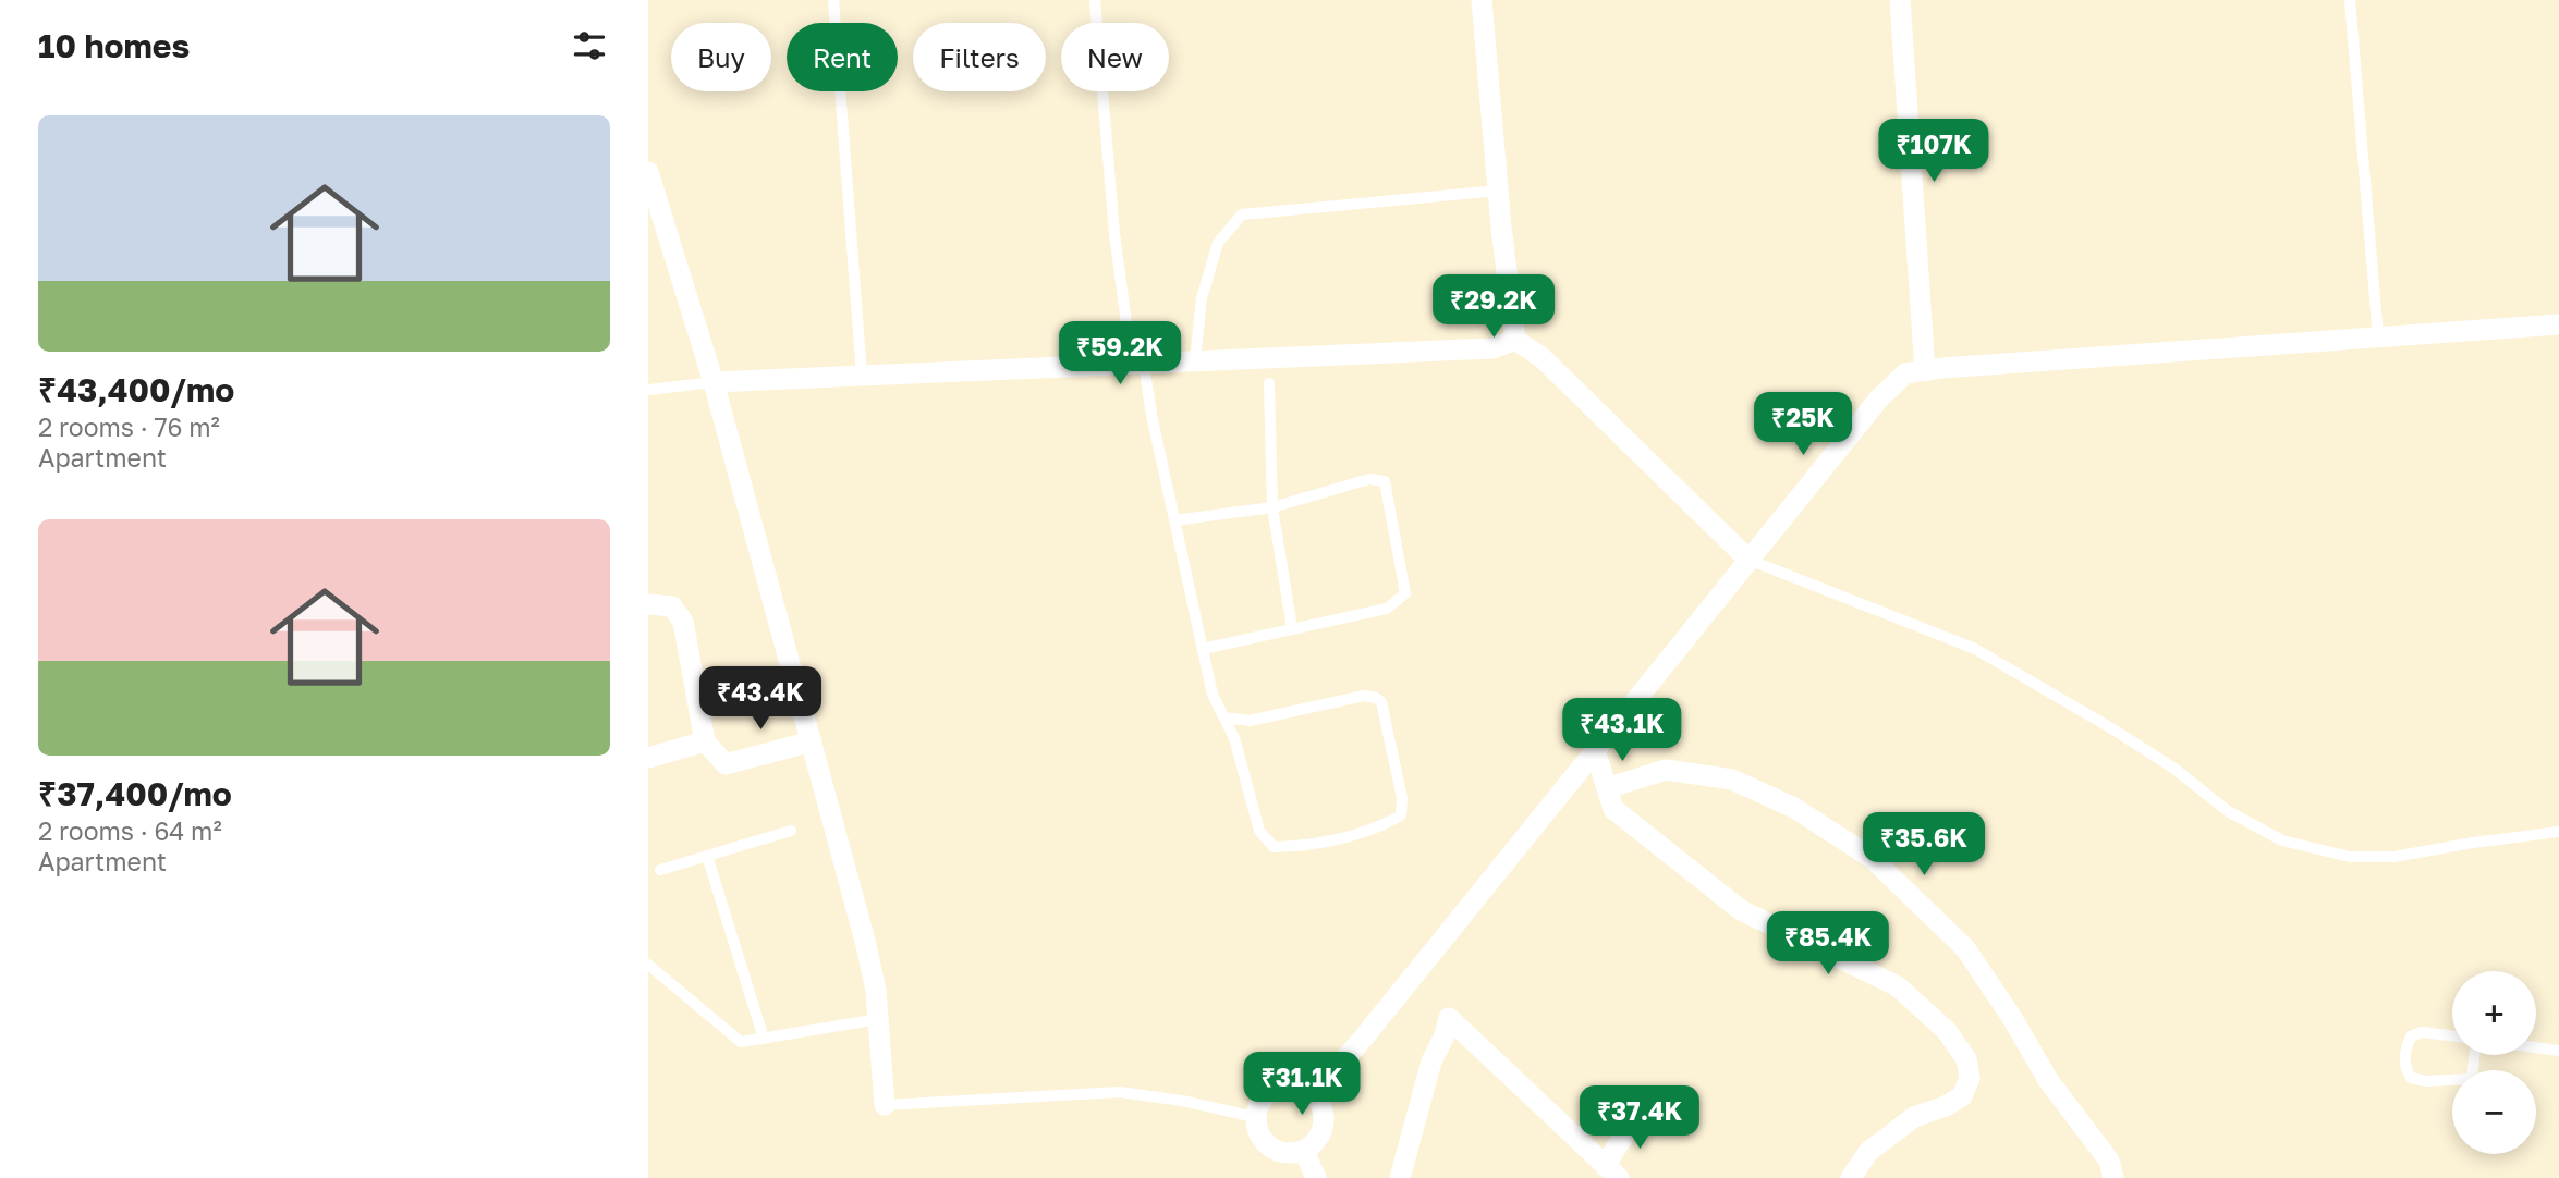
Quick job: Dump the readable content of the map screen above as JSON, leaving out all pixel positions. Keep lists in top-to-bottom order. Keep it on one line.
{"page":{"heading":"10 homes","chip":["Buy","Rent","Filters","New"],"list":[{"name":"₹43,400/mo","note":"2 rooms · 76 m² · Apartment"},{"name":"₹37,400/mo","note":"2 rooms · 64 m² · Apartment"}],"price":["₹107K","₹29.2K","₹59.2K","₹25K","₹43.4K","₹43.1K","₹35.6K","₹85.4K","₹31.1K","₹37.4K"],"map_buttons":["+","−"]}}
